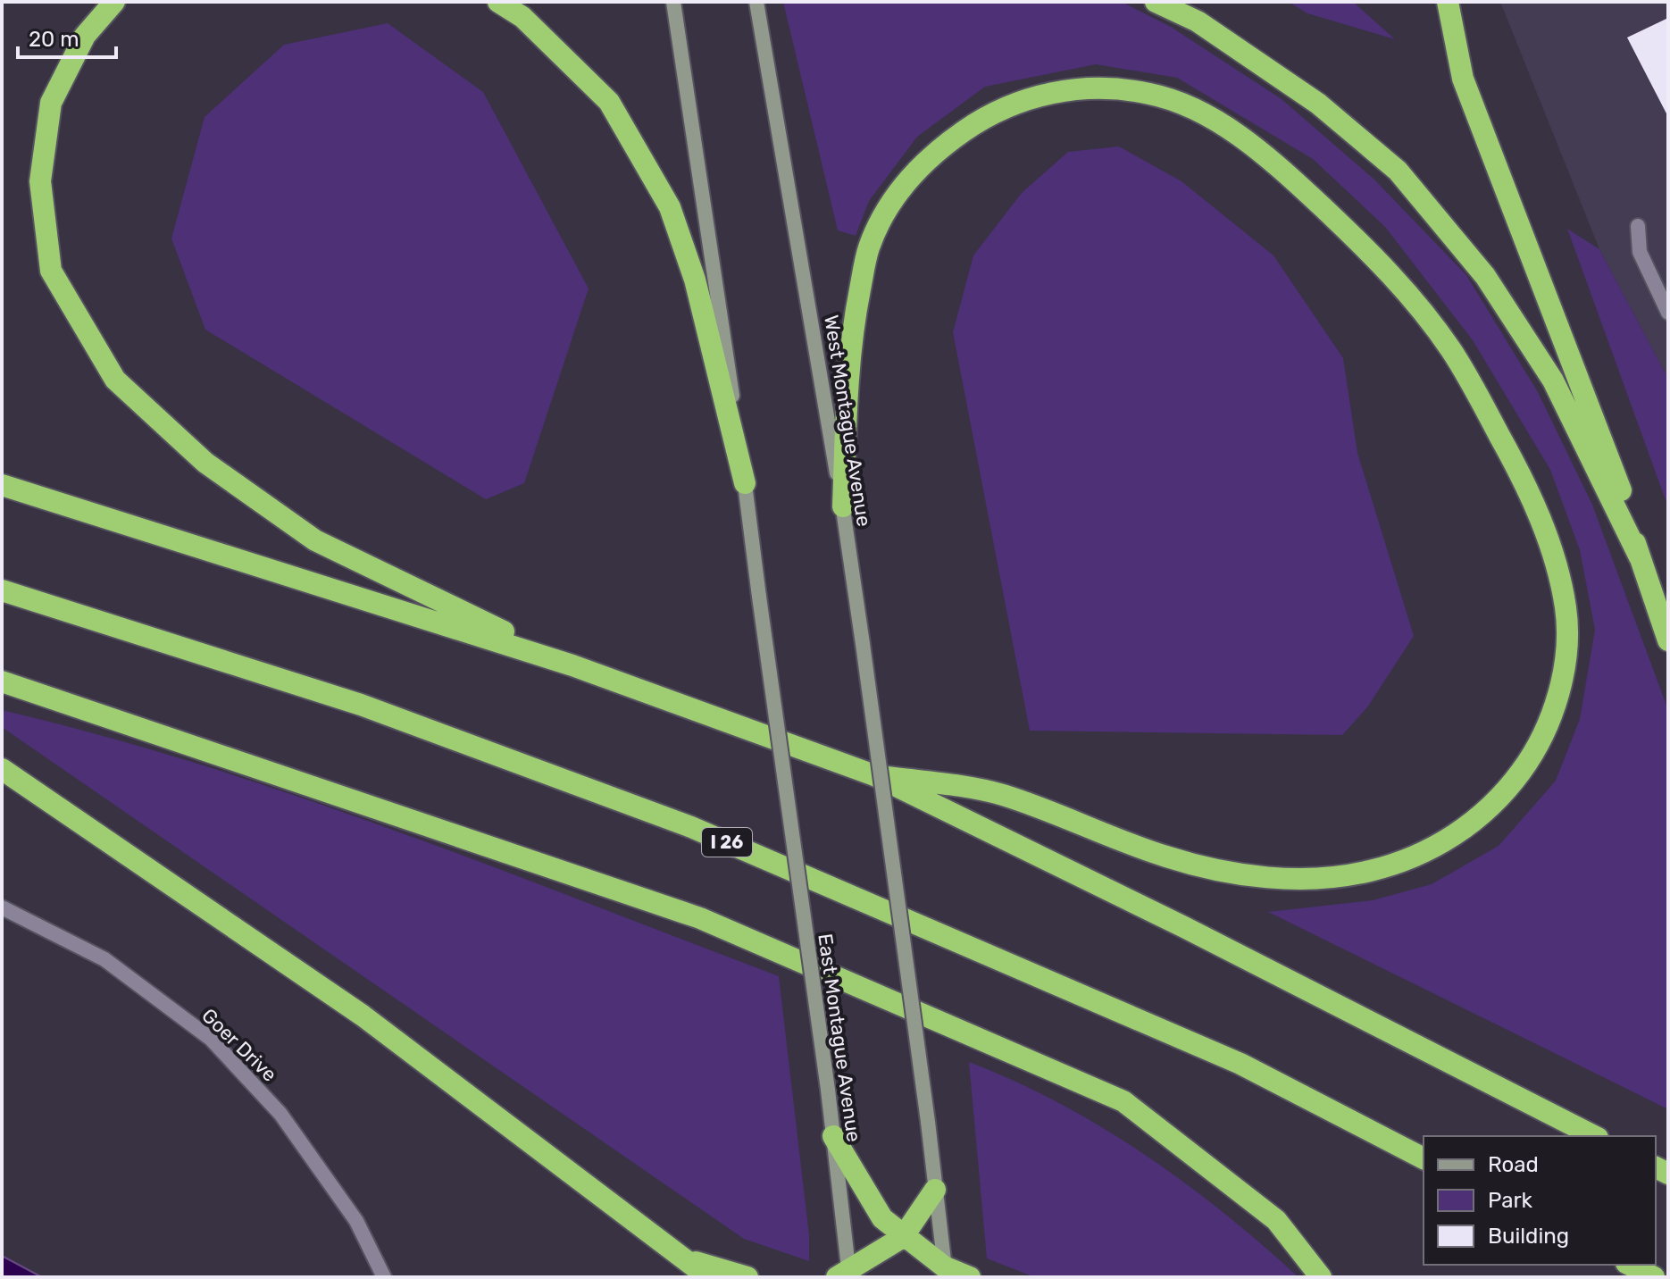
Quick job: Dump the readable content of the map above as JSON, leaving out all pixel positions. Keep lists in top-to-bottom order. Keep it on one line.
{"streets":{"highway":["I 26"],"main road":["West Montague Avenue","East Montague Avenue"],"street":["Goer Drive"]},"legend":["Road","Park","Building"],"scale_bar":"20 m"}
